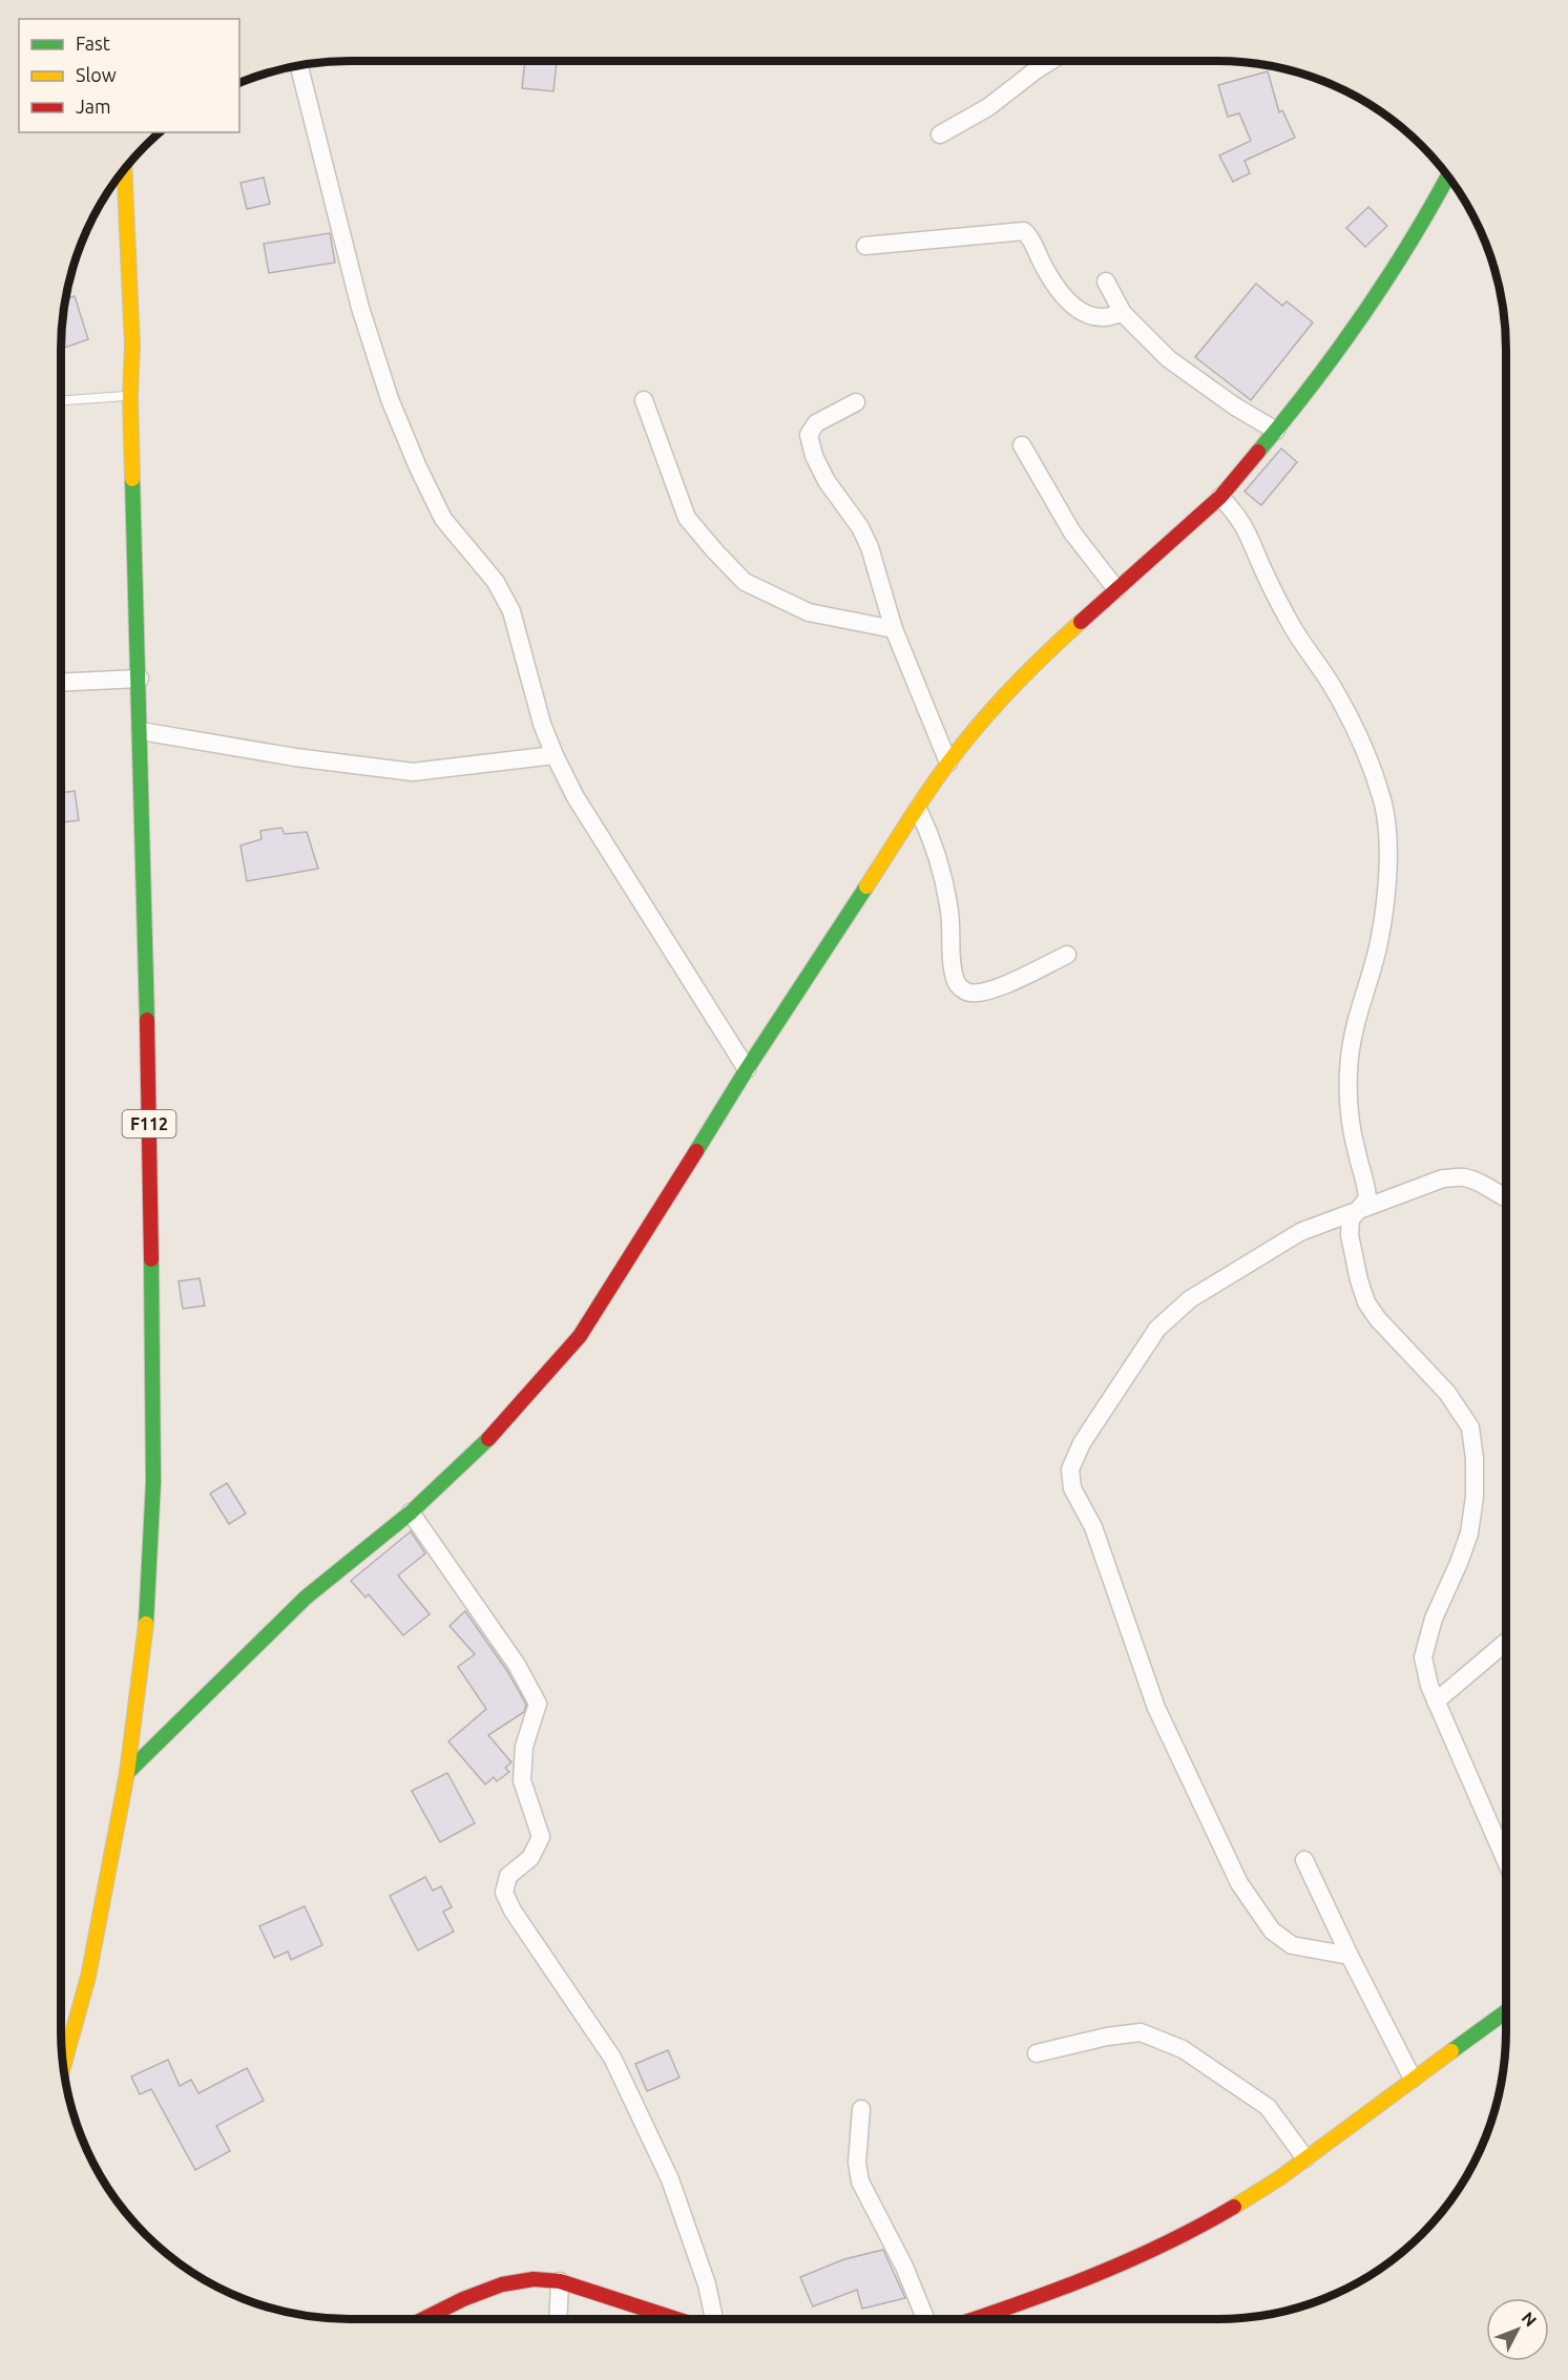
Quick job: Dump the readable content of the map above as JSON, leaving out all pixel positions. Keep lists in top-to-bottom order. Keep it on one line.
{"streets":{"street":["F112"]},"legend":["Fast","Slow","Jam"],"north":"top right"}
